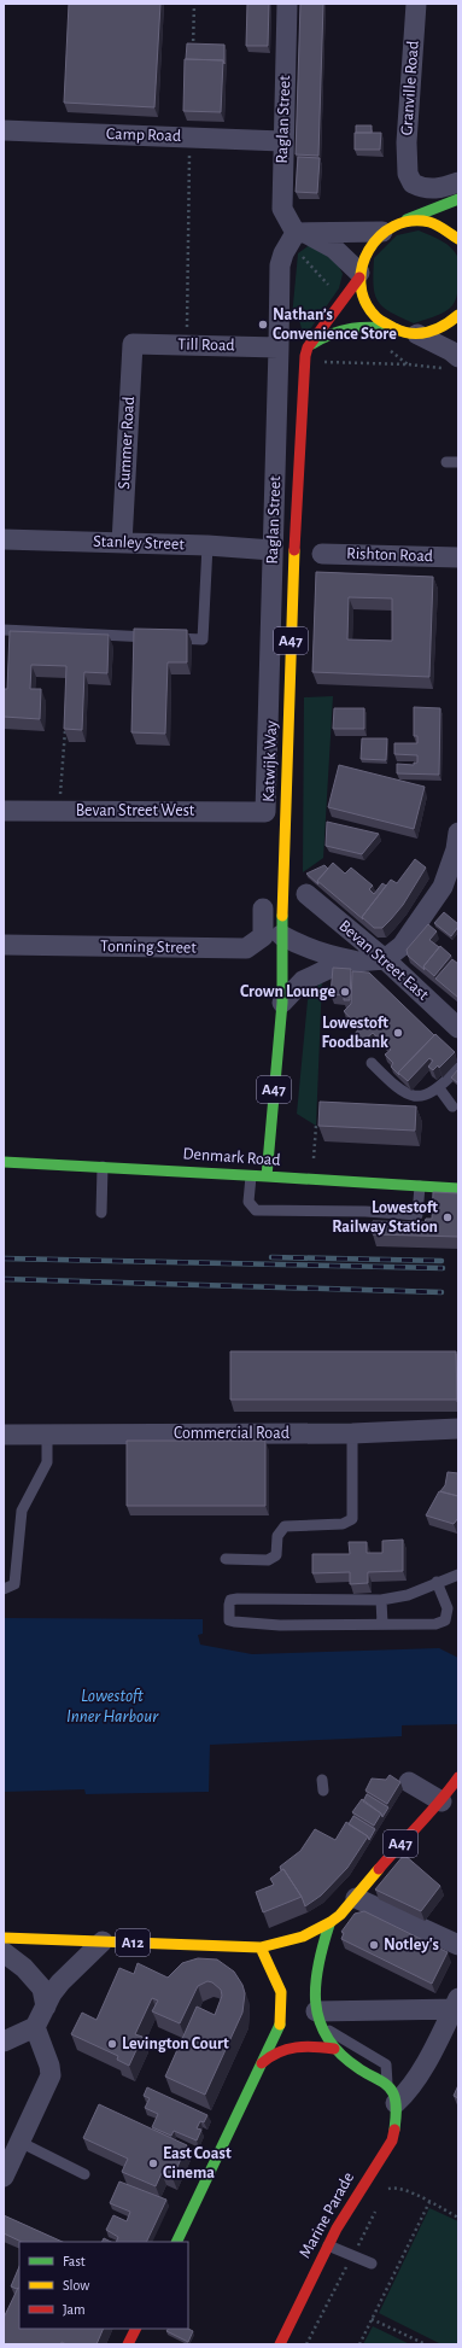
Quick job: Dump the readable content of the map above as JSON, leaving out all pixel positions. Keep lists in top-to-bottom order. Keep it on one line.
{"streets":{"main road":["A47","Katwijk Way","Denmark Road","A12","Marine Parade"],"street":["Granville Road","Raglan Street","Camp Road","Till Road","Summer Road","Stanley Street","Rishton Road","Bevan Street West","Tonning Street","Bevan Street East","Commercial Road"]},"crossings":[["Raglan Street","Camp Road"],["Raglan Street","Till Road"],["Raglan Street","Stanley Street"],["Raglan Street","Bevan Street West"],["Till Road","Summer Road"],["Summer Road","Stanley Street"],["A47","A12"],["Katwijk Way","Denmark Road"]],"water":["Lowestoft Inner Harbour"],"places":["Nathan’s Convenience Store","Crown Lounge","Lowestoft Foodbank","Lowestoft Railway Station","Notley's","Levington Court","East Coast Cinema"],"legend":["Fast","Slow","Jam"]}
